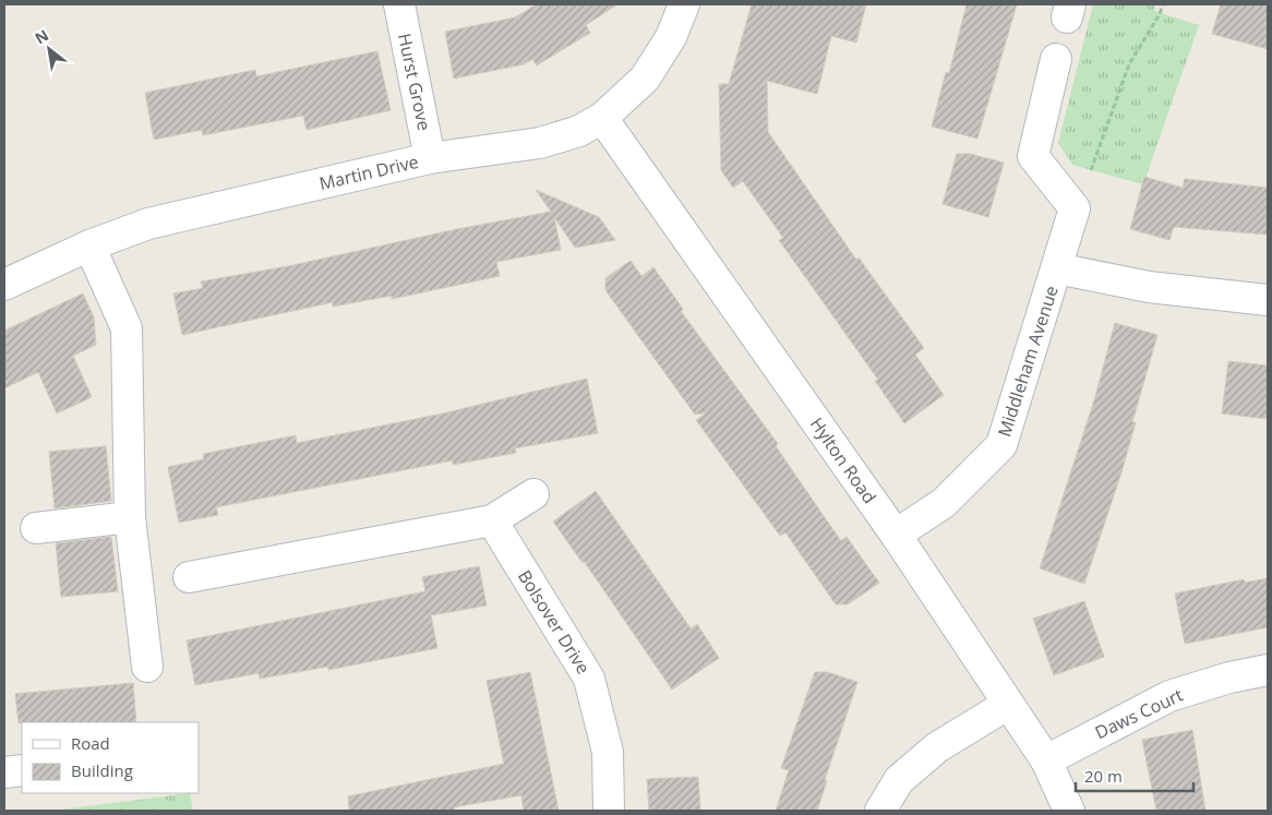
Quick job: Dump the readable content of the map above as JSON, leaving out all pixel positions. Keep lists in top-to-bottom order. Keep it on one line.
{"streets":{"street":["Hurst Grove","Martin Drive","Middleham Avenue","Hylton Road","Bolsover Drive","Daws Court"]},"crossings":[["Hurst Grove","Martin Drive"],["Martin Drive","Hylton Road"],["Middleham Avenue","Hylton Road"],["Hylton Road","Daws Court"]],"legend":["Road","Building"],"scale_bar":"20 m","north":"top left"}
